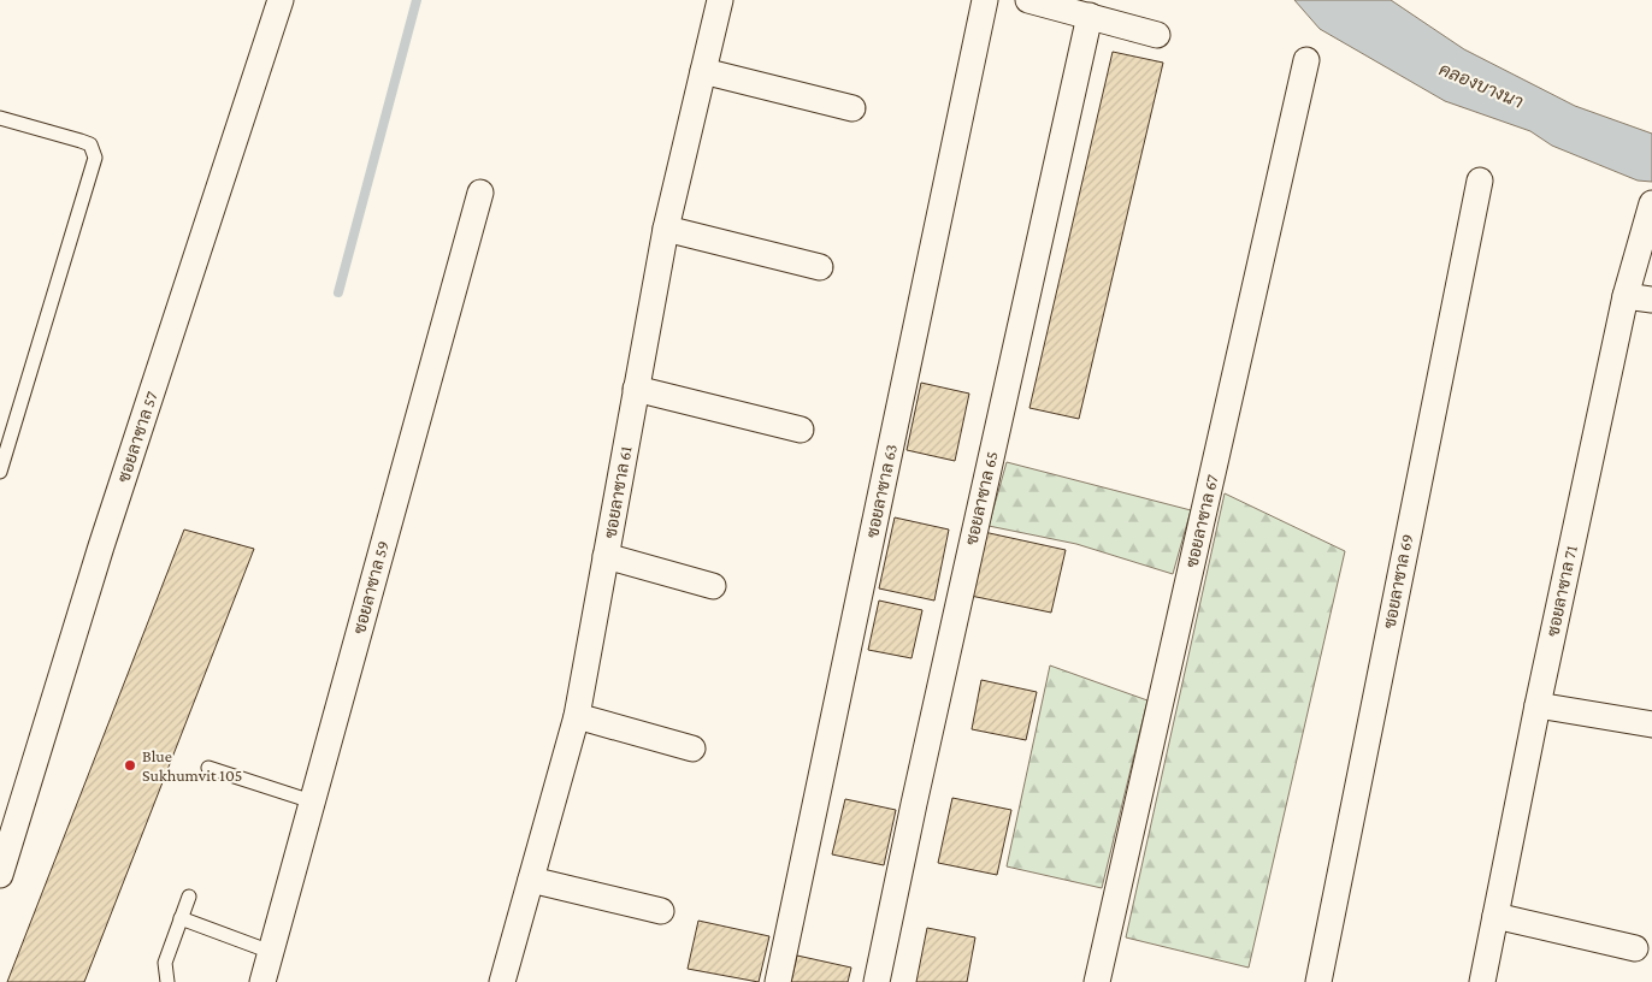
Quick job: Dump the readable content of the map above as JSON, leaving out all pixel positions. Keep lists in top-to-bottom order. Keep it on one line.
{"streets":{"street":["ซอยลาซาล 57","ซอยลาซาล 63","ซอยลาซาล 61","ซอยลาซาล 65","ซอยลาซาล 67","ซอยลาซาล 69","ซอยลาซาล 59","ซอยลาซาล 71"]},"water":["คลองบางนา"],"places":["Blue Sukhumvit 105"]}
